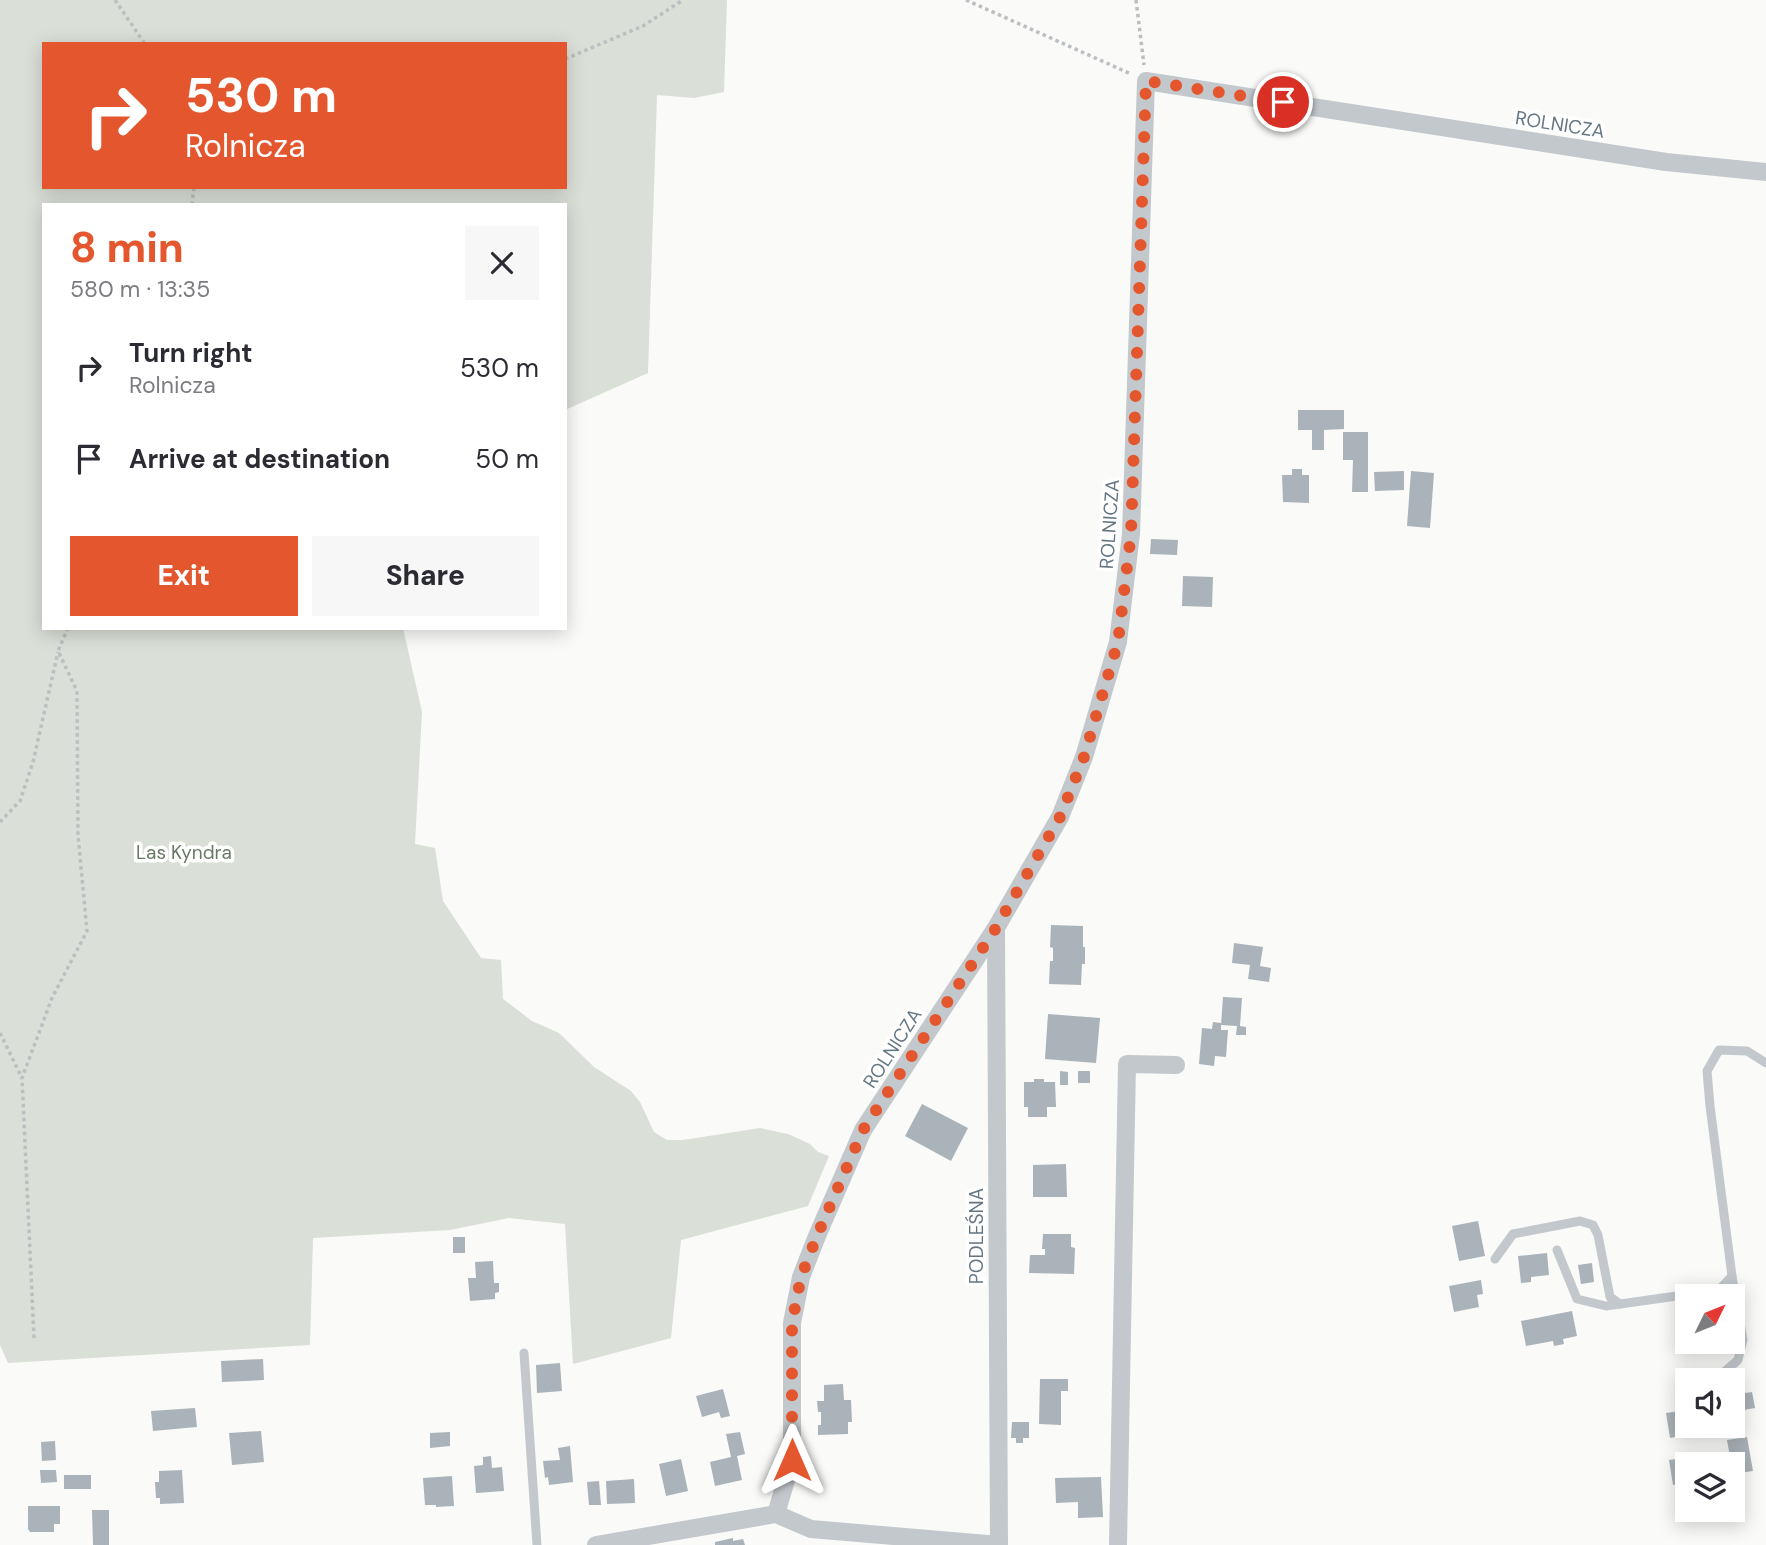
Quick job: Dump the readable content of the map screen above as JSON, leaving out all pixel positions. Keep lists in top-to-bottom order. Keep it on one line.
{"streets":{"street":["ROLNICZA","PODLEŚNA"]},"crossings":[["ROLNICZA","PODLEŚNA"]],"parks":["Las Kyndra"],"north":"top right","page":{"turn":["530 m","Rolnicza"],"heading":["8 min","580 m · 13:35"],"list":[{"name":"Turn right","note":"Rolnicza","value":"530 m"},{"name":"Arrive at destination","value":"50 m"}],"buttons":["Exit","Share"]}}
